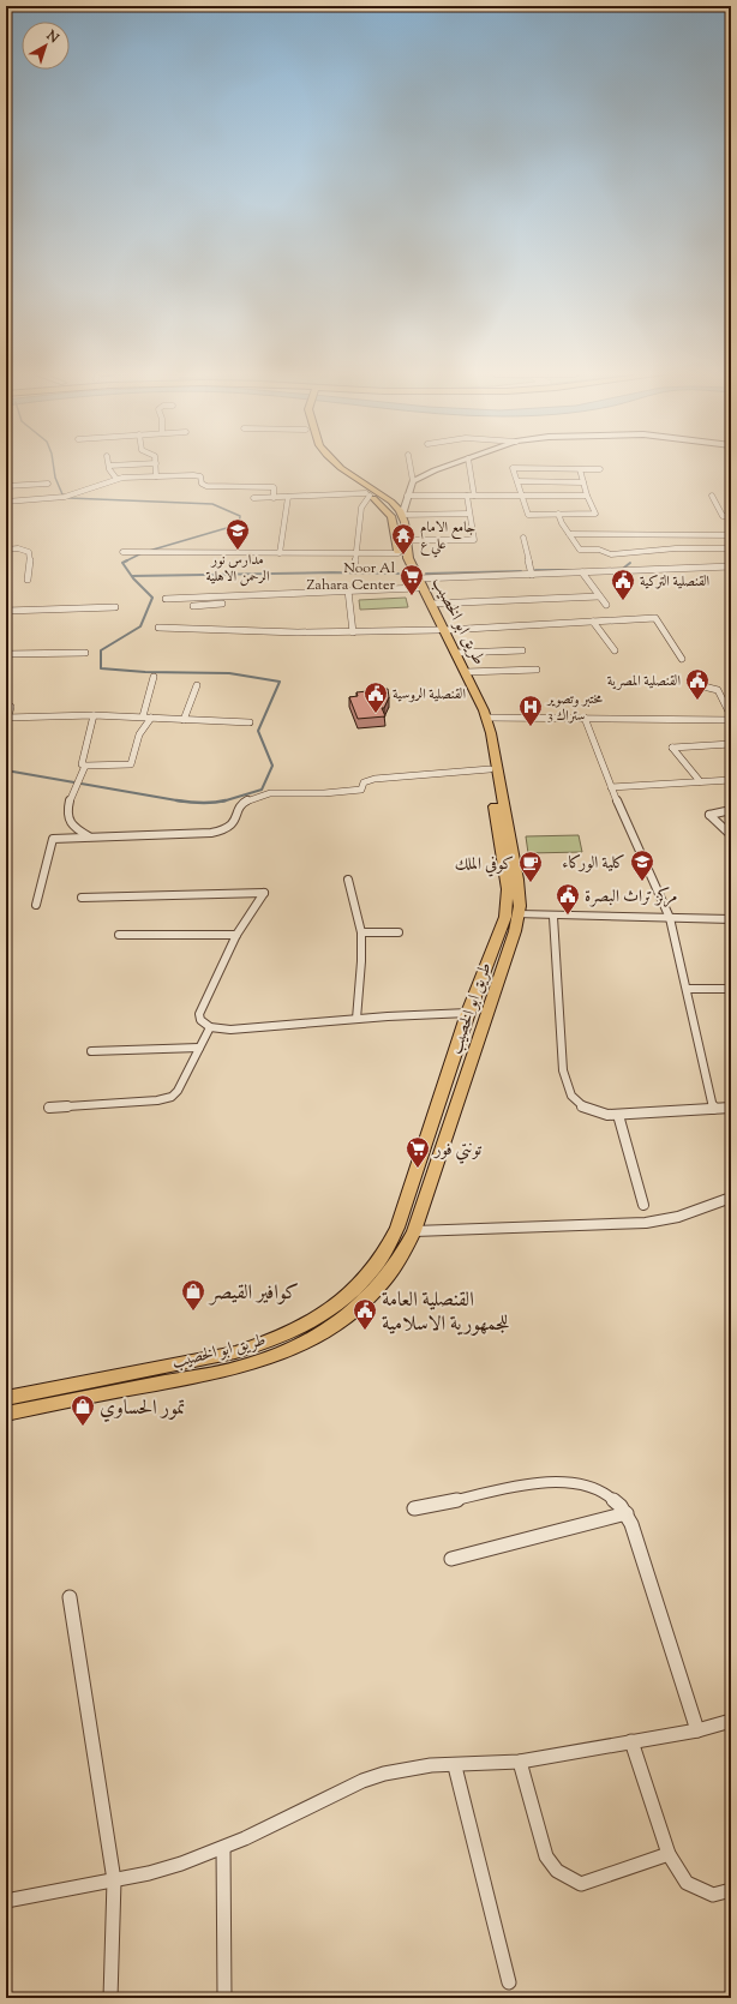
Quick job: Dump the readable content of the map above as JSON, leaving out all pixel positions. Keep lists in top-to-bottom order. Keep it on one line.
{"streets":{"main road":["طريق ابو الخصيب"]},"places":{"school or university":["مدارس نور الرحمن الاهلية","كلية الوركاء"],"temple":["جامع الامام علي ع"],"supermarket":["Noor Al Zahara Center","تونتي فور"],"public building":["القنصلية التركية","القنصلية المصرية","القنصلية الروسية","مركز تراث البصرة","القنصلية العامة للجمهورية الاسلامية"],"hospital":["مختبر وتصوير ستراك 3"],"cafe":["كوفي الملك"],"shop":["كوافير القيصر","تمور الحساوي"]},"north":"top right"}
